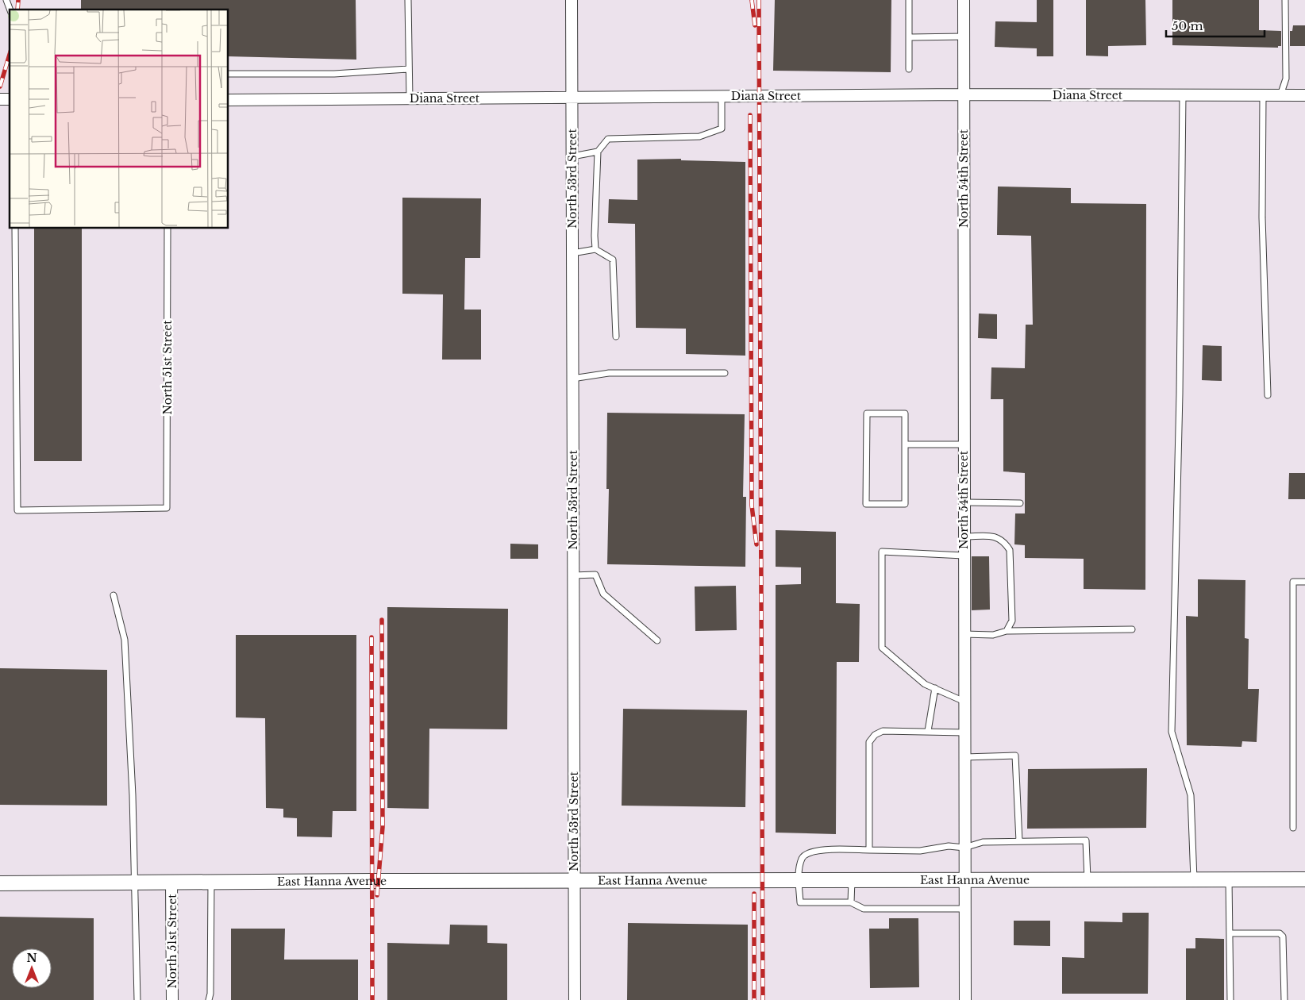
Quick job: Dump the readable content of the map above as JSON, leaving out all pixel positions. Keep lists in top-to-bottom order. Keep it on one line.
{"streets":{"street":["Diana Street","North 53rd Street","North 54th Street","North 51st Street","East Hanna Avenue"]},"crossings":[["Diana Street","North 53rd Street"],["Diana Street","North 54th Street"],["North 53rd Street","East Hanna Avenue"],["North 54th Street","East Hanna Avenue"],["North 51st Street","East Hanna Avenue"]],"scale_bar":"50 m","north":"top"}
